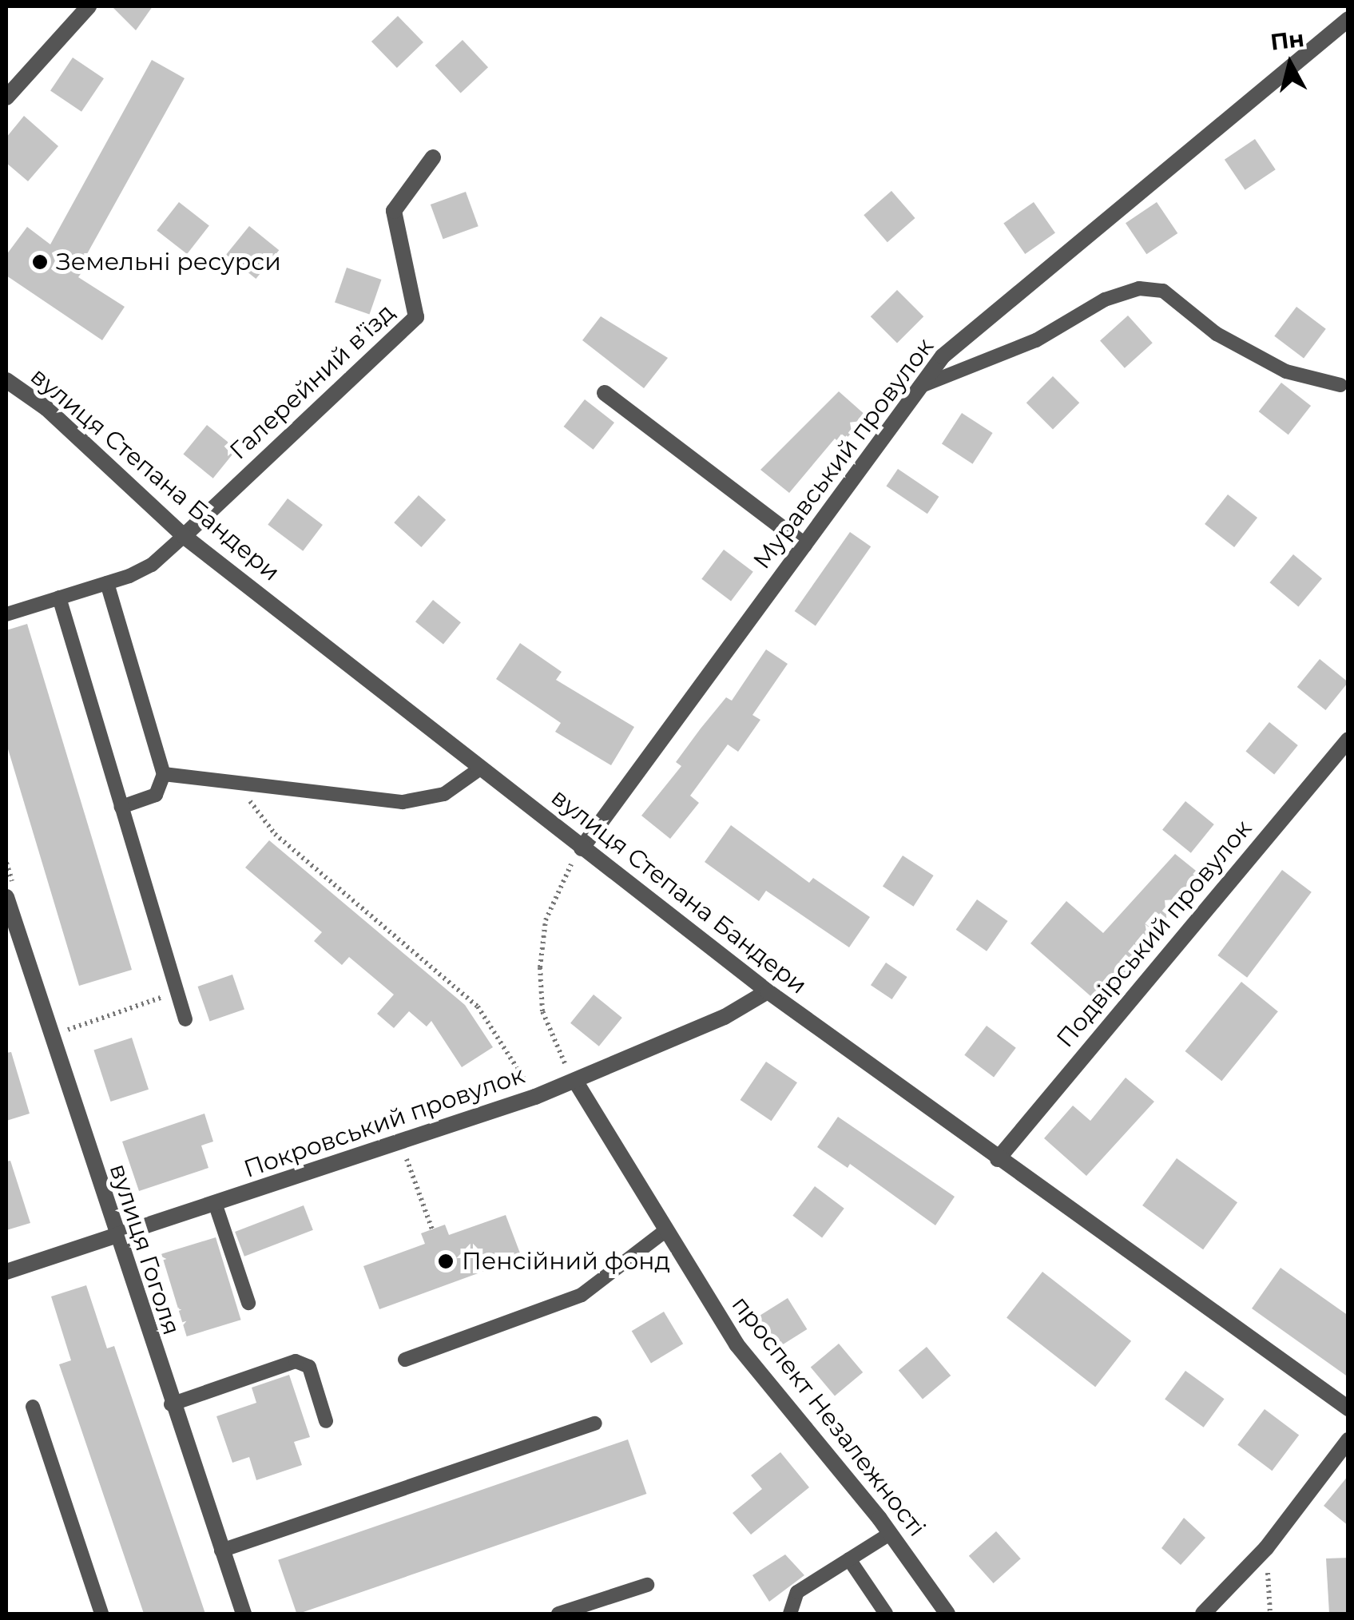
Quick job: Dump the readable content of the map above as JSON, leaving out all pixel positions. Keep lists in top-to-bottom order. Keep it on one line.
{"streets":{"street":["Галерейний в’їзд","Муравський провулок","вулиця Степана Бандери","Подвірський провулок","Покровський провулок","вулиця Гоголя","проспект Незалежності"]},"crossings":[["Галерейний в’їзд","вулиця Степана Бандери"],["Муравський провулок","вулиця Степана Бандери"],["вулиця Степана Бандери","Подвірський провулок"],["вулиця Степана Бандери","Покровський провулок"],["Покровський провулок","вулиця Гоголя"],["Покровський провулок","проспект Незалежності"]],"places":["Земельні ресурси","Пенсійний фонд"],"north":"top"}
